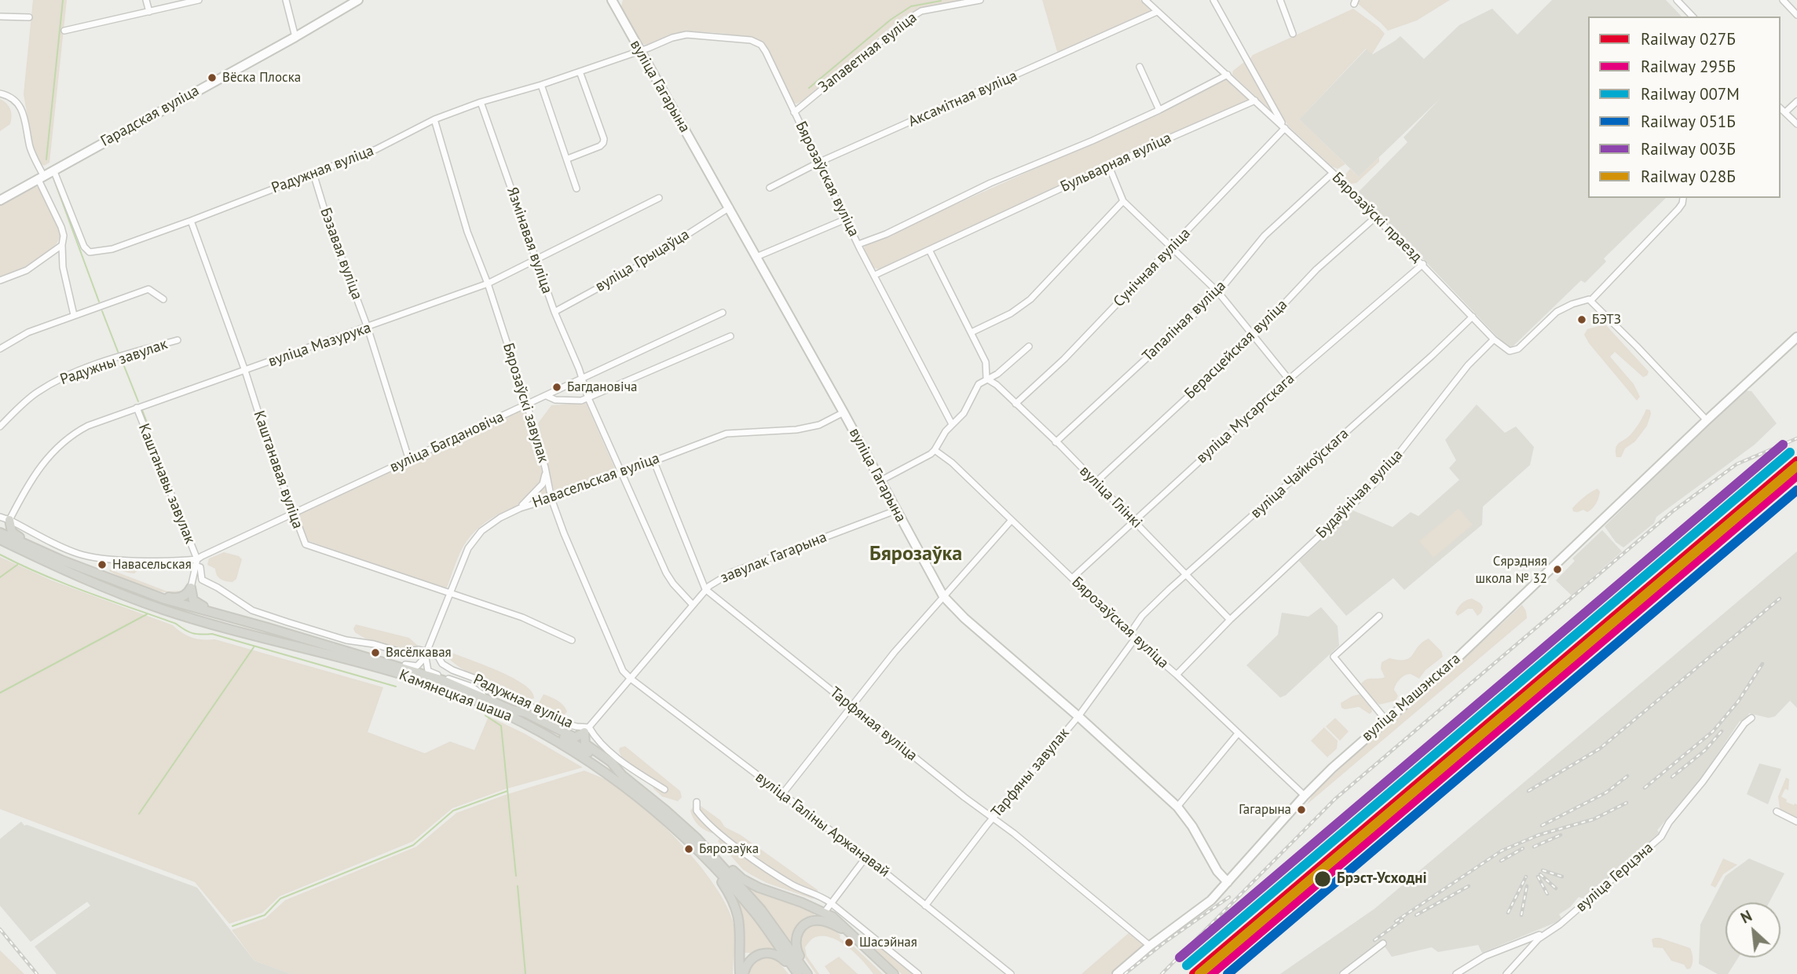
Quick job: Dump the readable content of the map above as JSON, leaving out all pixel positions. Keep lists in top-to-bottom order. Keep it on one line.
{"streets":{"main road":["вуліца Гагарына","Гарадская вуліца","Камянецкая шаша","вуліца Машэнскага"],"street":["Запаветная вуліца","Аксамітная вуліца","Бульварная вуліца","Радужная вуліца","Бярозаўская вуліца","Бярозаўскі праезд","Язмінавая вуліца","Бэзавая вуліца","вуліца Грыцаўца","Сунічная вуліца","Тапаліная вуліца","вуліца Мазурука","Берасцейская вуліца","Радужны завулак","Бярозаўскі завулак","вуліца Мусаргскага","вуліца Багдановіча","Каштанавая вуліца","вуліца Чайкоўскага","Навасельская вуліца","Каштанавы завулак","Будаўнічая вуліца","вуліца Глінкі","завулак Гагарына","Тарфяная вуліца","Тарфяны завулак","вуліца Галіны Аржанавай","вуліца Герцэна"]},"crossings":[["Запаветная вуліца","Бярозаўская вуліца"],["вуліца Гагарына","Радужная вуліца"],["вуліца Гагарына","Бярозаўская вуліца"],["вуліца Гагарына","вуліца Грыцаўца"],["вуліца Гагарына","Навасельская вуліца"],["вуліца Гагарына","завулак Гагарына"],["вуліца Гагарына","вуліца Машэнскага"],["вуліца Гагарына","Тарфяны завулак"],["Аксамітная вуліца","Бярозаўская вуліца"],["Гарадская вуліца","Радужная вуліца"],["Бульварная вуліца","Бярозаўская вуліца"],["Бульварная вуліца","Бярозаўскі праезд"],["Радужная вуліца","Бярозаўская вуліца"],["Радужная вуліца","Язмінавая вуліца"],["Радужная вуліца","Бэзавая вуліца"],["Радужная вуліца","Бярозаўскі завулак"],["Радужная вуліца","Каштанавая вуліца"],["Радужная вуліца","Навасельская вуліца"],["Радужная вуліца","завулак Гагарына"],["Радужная вуліца","Камянецкая шаша"],["Бярозаўская вуліца","вуліца Мусаргскага"],["Бярозаўская вуліца","вуліца Чайкоўскага"],["Бярозаўская вуліца","Будаўнічая вуліца"],["Бярозаўская вуліца","вуліца Машэнскага"],["Бярозаўская вуліца","Тарфяны завулак"],["Бярозаўскі праезд","Сунічная вуліца"],["Бярозаўскі праезд","Тапаліная вуліца"],["Бярозаўскі праезд","Берасцейская вуліца"],["Бярозаўскі праезд","вуліца Мусаргскага"],["Бярозаўскі праезд","вуліца Чайкоўскага"],["Бярозаўскі праезд","Будаўнічая вуліца"],["Язмінавая вуліца","вуліца Грыцаўца"],["Язмінавая вуліца","вуліца Мазурука"],["Язмінавая вуліца","вуліца Багдановіча"],["Бэзавая вуліца","вуліца Мазурука"],["Бэзавая вуліца","вуліца Багдановіча"],["Сунічная вуліца","вуліца Глінкі"],["Тапаліная вуліца","вуліца Глінкі"],["вуліца Мазурука","Бярозаўскі завулак"],["вуліца Мазурука","Каштанавая вуліца"],["вуліца Мазурука","Каштанавы завулак"],["Берасцейская вуліца","вуліца Глінкі"],["Бярозаўскі завулак","вуліца Багдановіча"],["Бярозаўскі завулак","Навасельская вуліца"],["Бярозаўскі завулак","завулак Гагарына"],["Бярозаўскі завулак","вуліца Галіны Аржанавай"],["вуліца Мусаргскага","вуліца Глінкі"],["вуліца Багдановіча","Каштанавая вуліца"],["вуліца Багдановіча","Каштанавы завулак"],["Каштанавая вуліца","Навасельская вуліца"],["вуліца Чайкоўскага","вуліца Глінкі"],["Навасельская вуліца","Тарфяная вуліца"],["Будаўнічая вуліца","вуліца Глінкі"],["завулак Гагарына","Камянецкая шаша"],["завулак Гагарына","Тарфяная вуліца"],["завулак Гагарына","вуліца Галіны Аржанавай"],["вуліца Машэнскага","Тарфяная вуліца"],["Тарфяная вуліца","Тарфяны завулак"],["Тарфяны завулак","вуліца Галіны Аржанавай"]],"districts":["Бярозаўка"],"places":["Вёска Плоска","БЭТЗ","Багдановіча","Навасельская","Сярэдняя школа № 32","Вясёлкавая","Гагарына","Бярозаўка","Брэст-Усходні","Шасэйная"],"lines":["rail line 003Б","rail line 007М","rail line 027Б","rail line 028Б","rail line 295Б","rail line 051Б"],"legend":["Railway 027Б","Railway 295Б","Railway 007М","Railway 051Б","Railway 003Б","Railway 028Б"],"north":"top left"}
